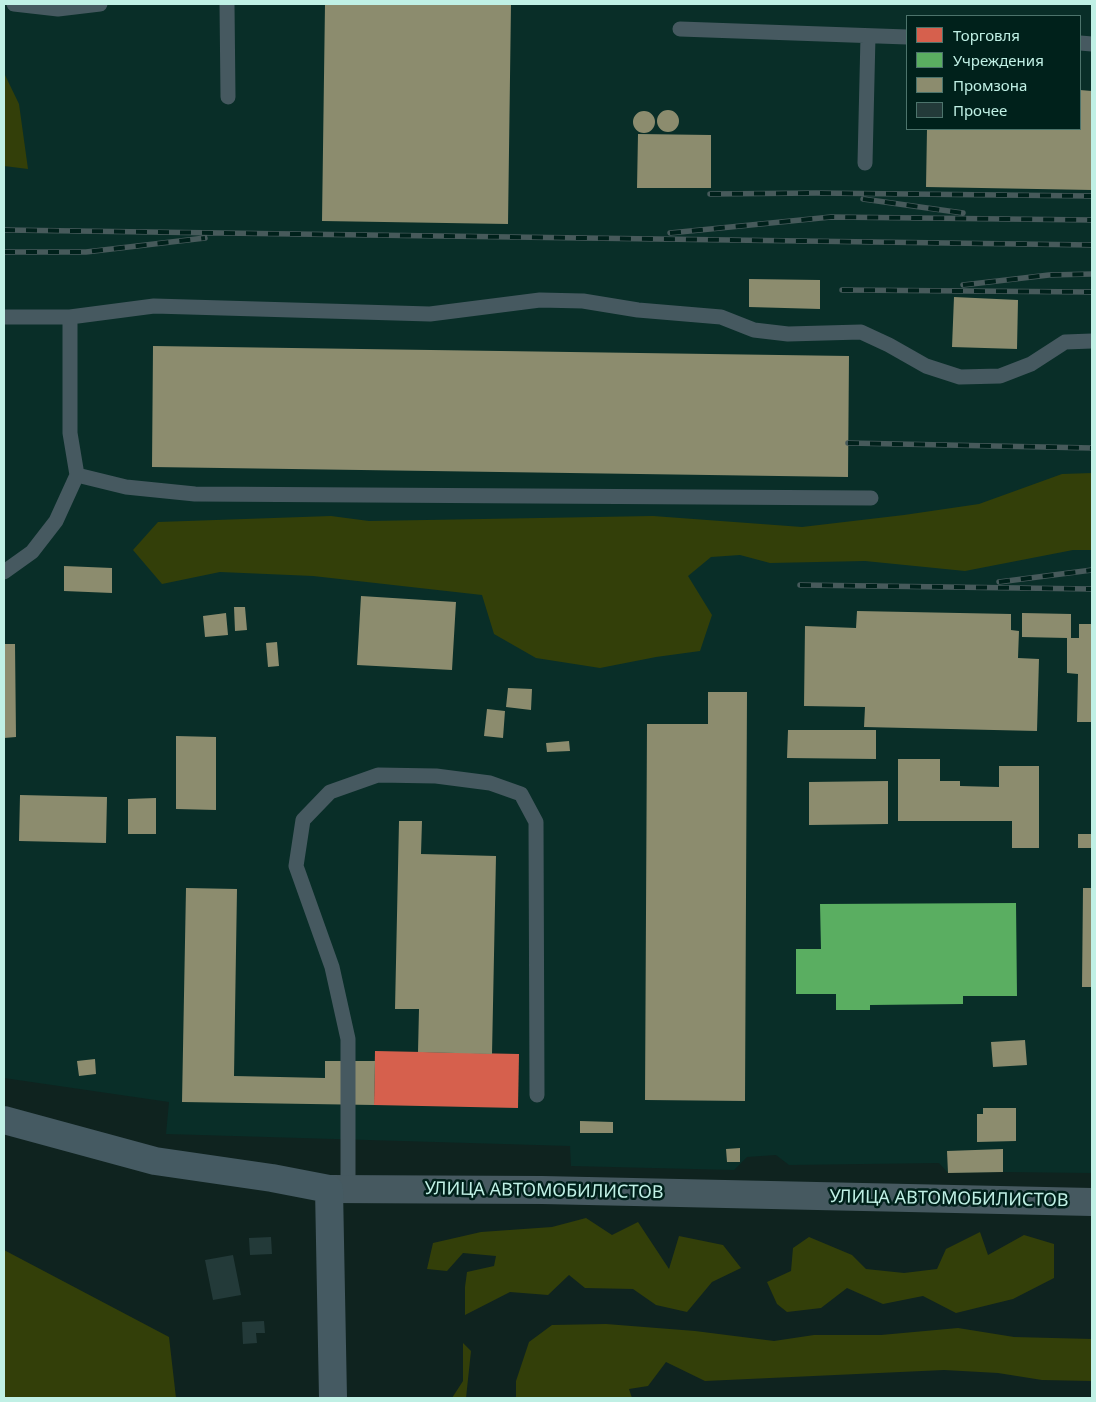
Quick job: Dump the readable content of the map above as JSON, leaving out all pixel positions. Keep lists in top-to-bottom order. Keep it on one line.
{"streets":{"street":["УЛИЦА АВТОМОБИЛИСТОВ"]},"legend":["Торговля","Учреждения","Промзона","Прочее"]}
